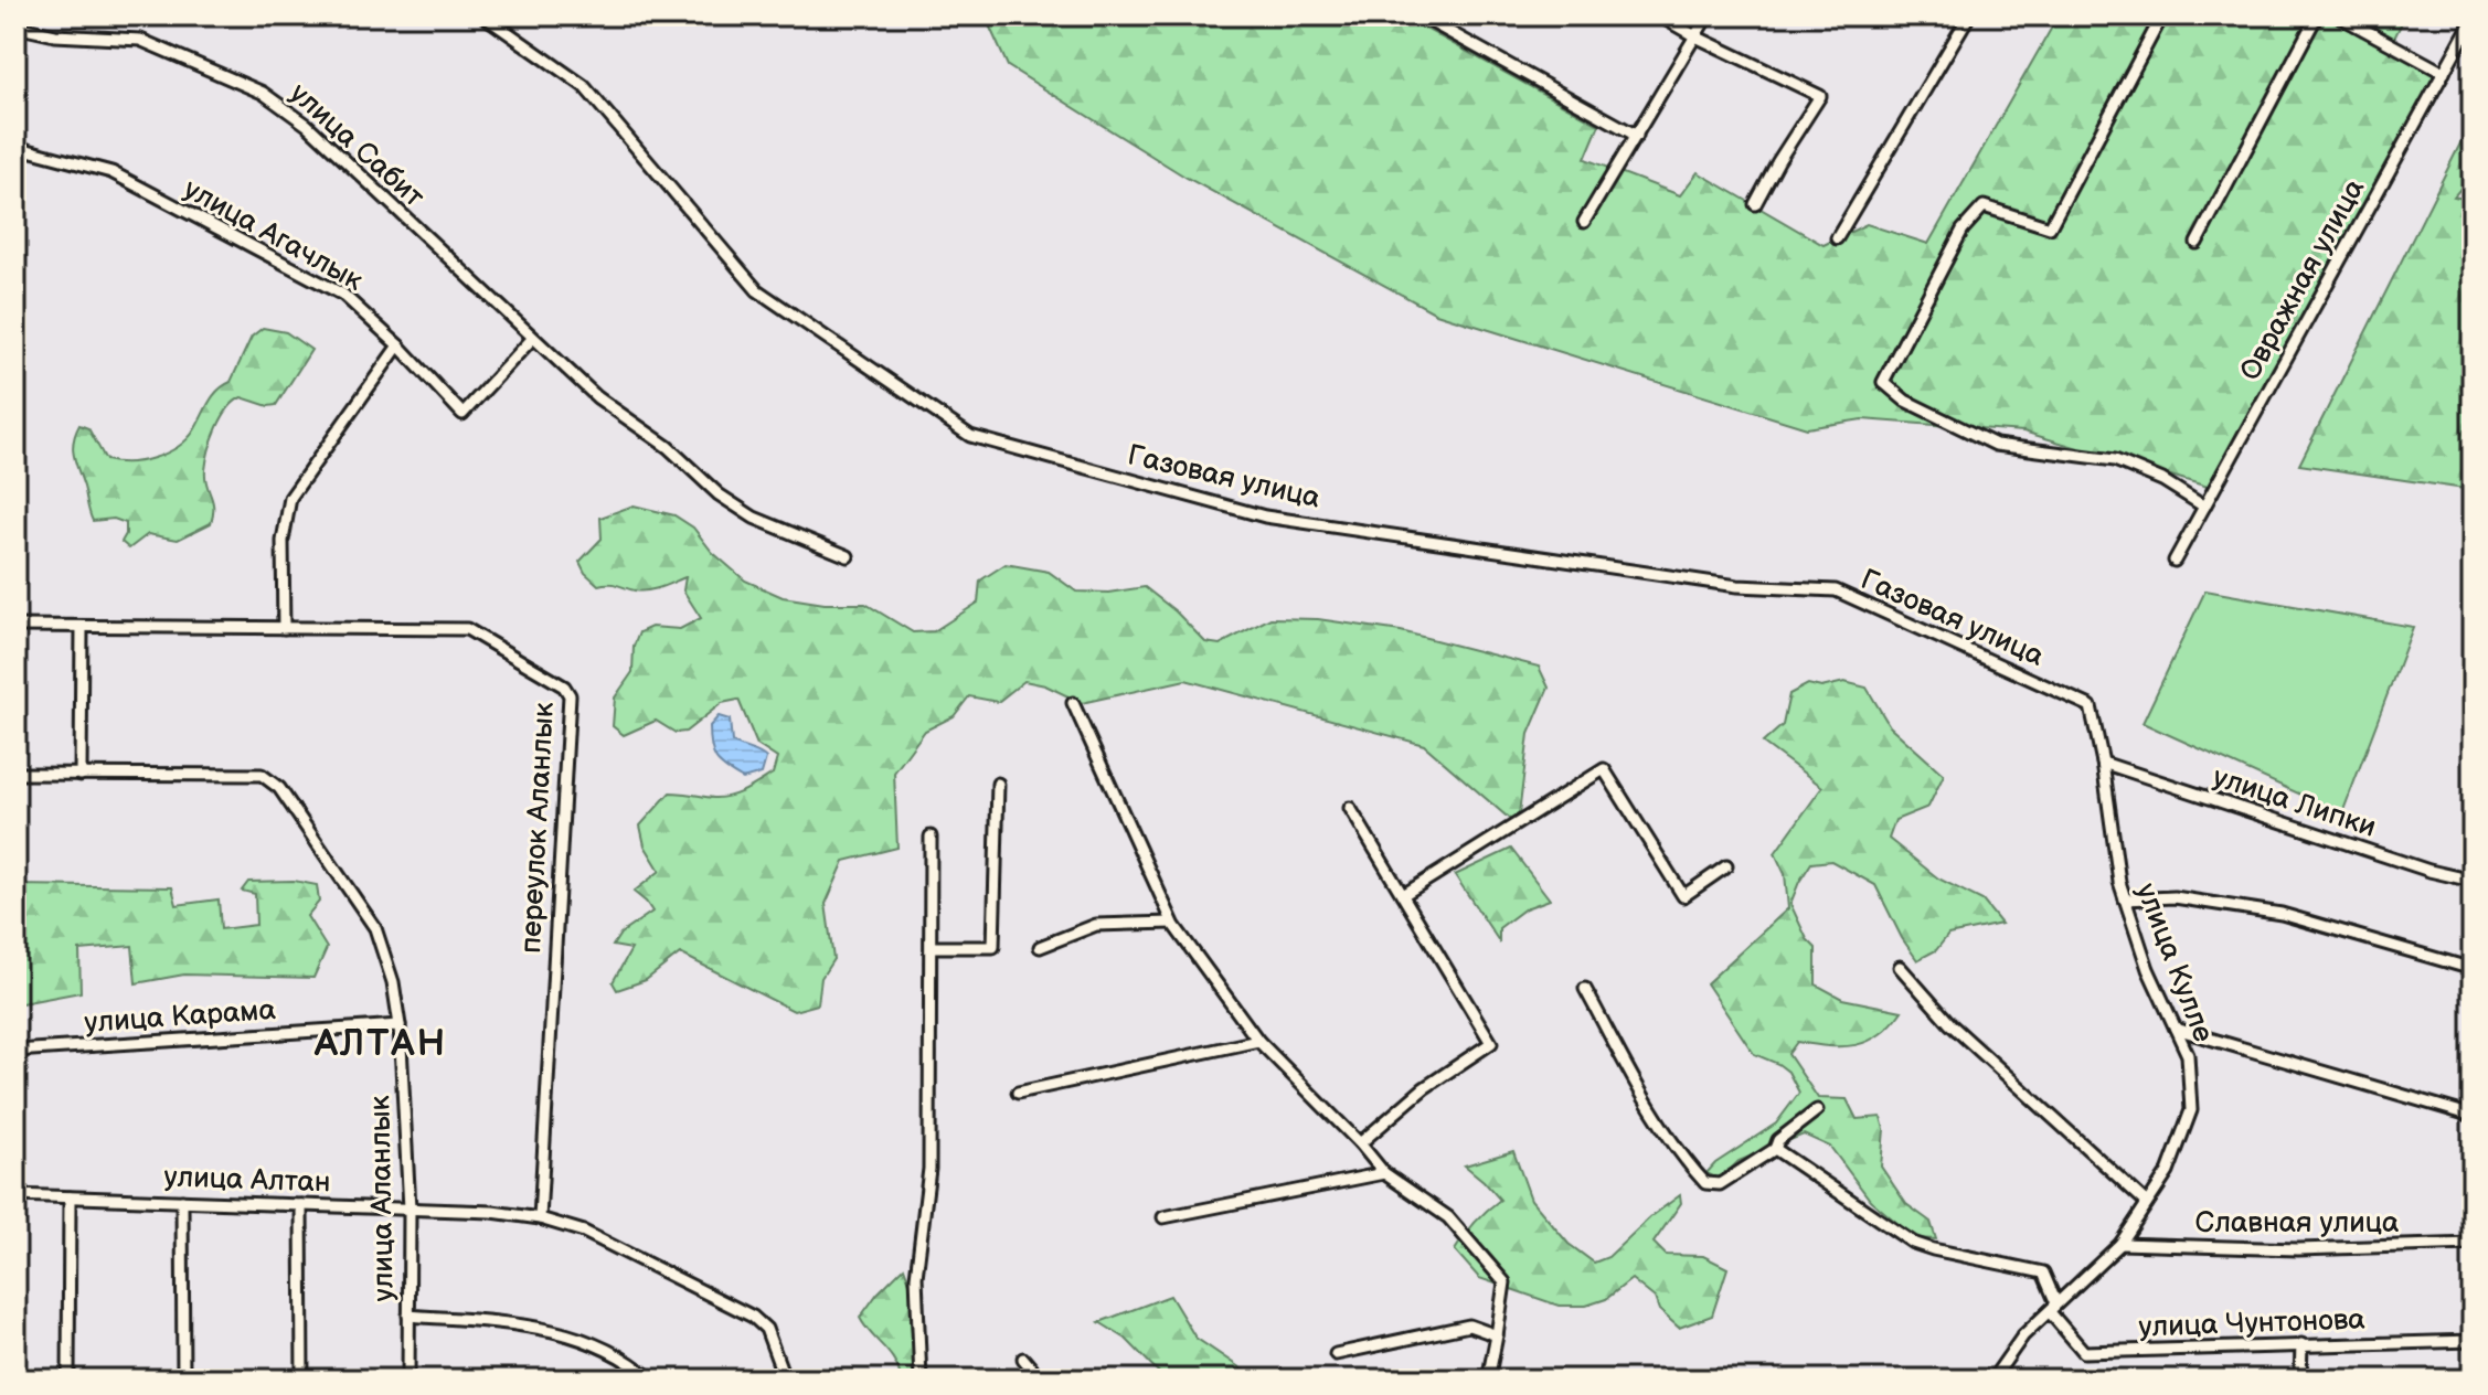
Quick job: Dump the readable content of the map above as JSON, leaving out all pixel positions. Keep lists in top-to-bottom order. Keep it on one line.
{"streets":{"street":["улица Сабит","улица Агачлык","Овражная улица","Газовая улица","улица Липки","переулок Аланлык","улица Кулле","улица Карама","улица Алтан","улица Аланлык","Славная улица","улица Чунтонова"]},"crossings":[["улица Сабит","улица Агачлык"],["Газовая улица","улица Кулле"],["улица Липки","улица Кулле"],["переулок Аланлык","улица Алтан"],["улица Кулле","Славная улица"],["улица Кулле","улица Чунтонова"],["улица Карама","улица Аланлык"],["улица Алтан","улица Аланлык"]],"districts":["АЛТАН"]}
